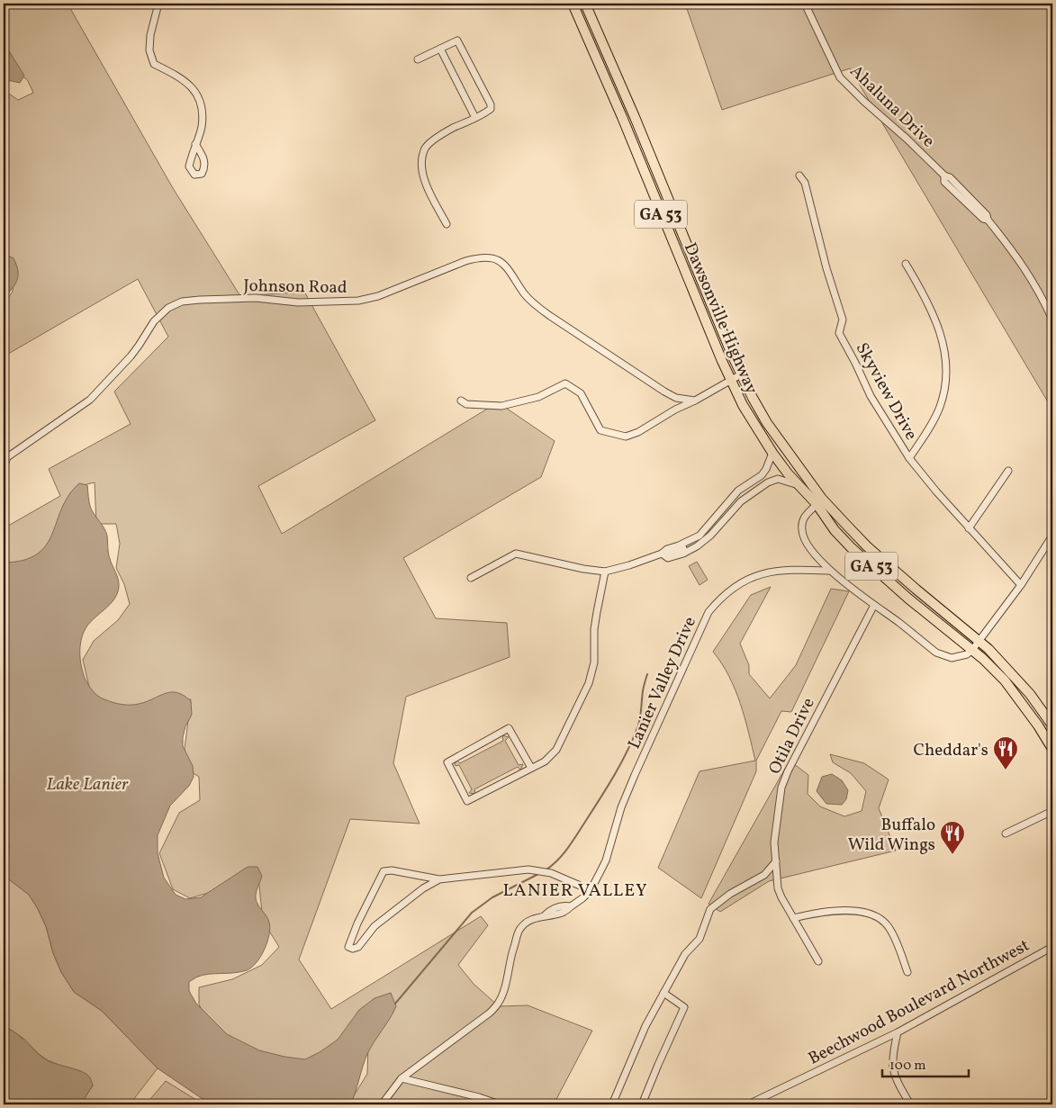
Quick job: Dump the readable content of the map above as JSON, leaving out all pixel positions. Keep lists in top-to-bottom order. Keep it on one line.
{"streets":{"main road":["GA 53","Dawsonville Highway"],"street":["Ahaluna Drive","Johnson Road","Skyview Drive","Lanier Valley Drive","Otila Drive","Beechwood Boulevard Northwest"]},"crossings":[["GA 53","Dawsonville Highway"]],"districts":["LANIER VALLEY"],"water":["Lake Lanier"],"places":{"restaurant":["Cheddar's","Buffalo Wild Wings"]},"scale_bar":"100 m"}
